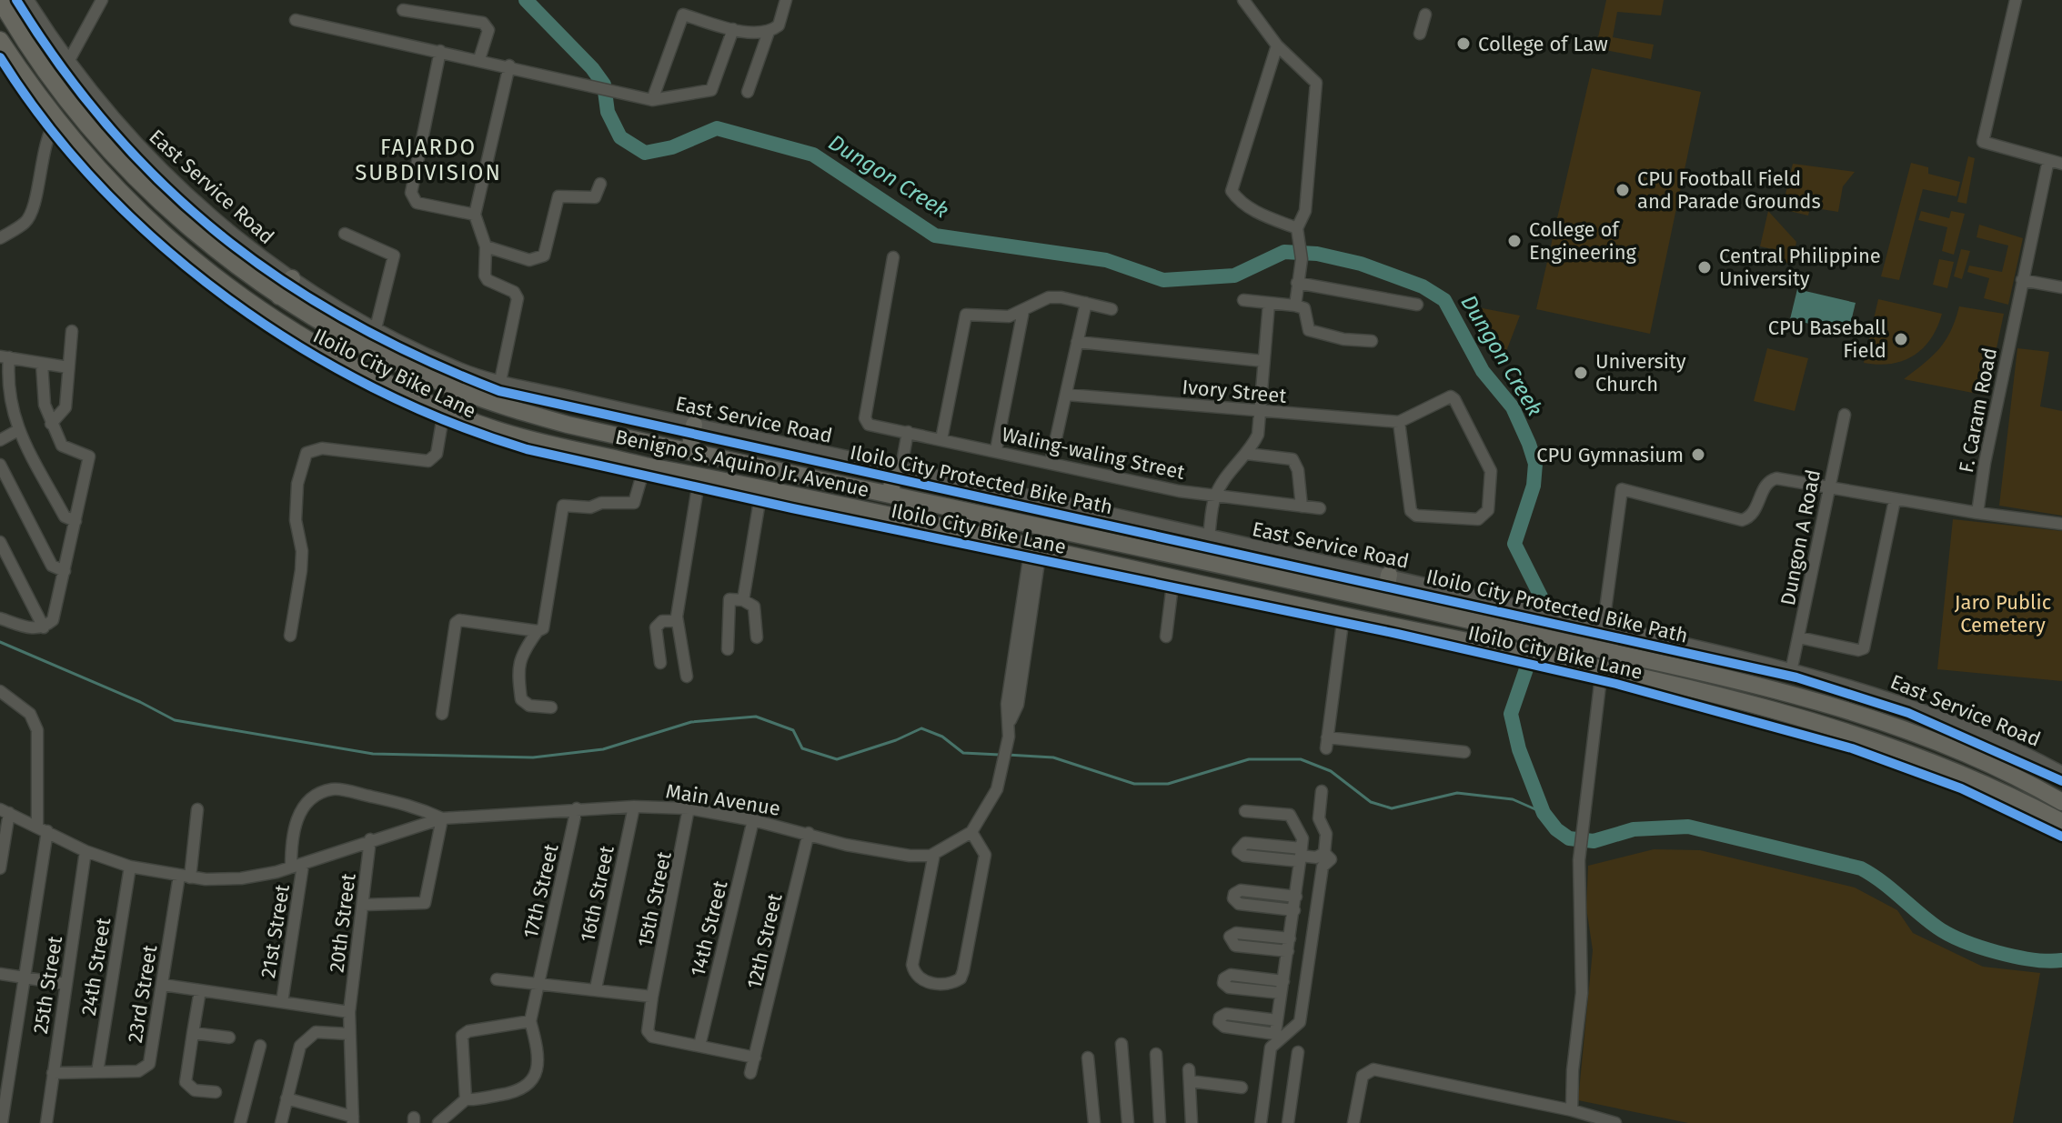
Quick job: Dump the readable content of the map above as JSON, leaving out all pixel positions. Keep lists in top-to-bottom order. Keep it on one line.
{"streets":{"highway":["Benigno S. Aquino Jr. Avenue"],"street":["East Service Road","Ivory Street","F. Caram Road","Waling-waling Street","Dungon A Road","Main Avenue","17th Street","16th Street","15th Street","20th Street","14th Street","21st Street","12th Street","24th Street","25th Street","23rd Street"],"cycle path":["Iloilo City Bike Lane"]},"crossings":[["East Service Road","Dungon A Road"],["Main Avenue","17th Street"],["Main Avenue","16th Street"],["Main Avenue","15th Street"],["Main Avenue","20th Street"],["Main Avenue","14th Street"],["Main Avenue","21st Street"],["Main Avenue","12th Street"],["Main Avenue","24th Street"],["Main Avenue","25th Street"],["Main Avenue","23rd Street"],["15th Street","14th Street"],["24th Street","23rd Street"],["25th Street","23rd Street"]],"districts":["FAJARDO SUBDIVISION"],"water":["Dungon Creek"],"parks":["Jaro Public Cemetery"],"places":["College of Law","CPU Football Field and Parade Grounds","College of Engineering","Central Philippine University","CPU Baseball Field","University Church","CPU Gymnasium"]}
